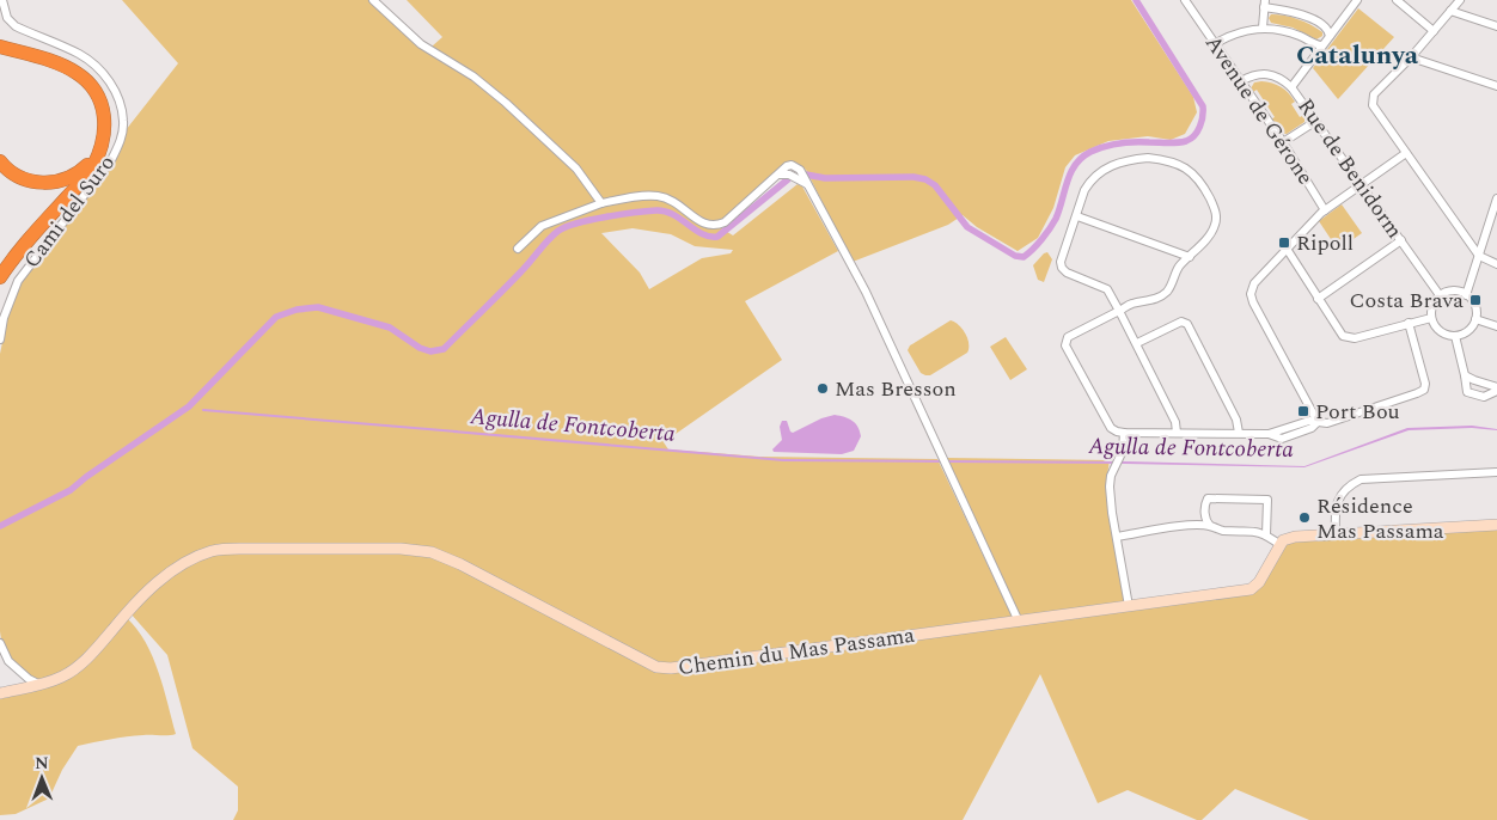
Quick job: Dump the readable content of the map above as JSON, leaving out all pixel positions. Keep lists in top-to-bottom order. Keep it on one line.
{"streets":{"street":["Avenue de Gérone","Rue de Benidorm","Cami del Suro","Chemin du Mas Passama"]},"crossings":[["Avenue de Gérone","Rue de Benidorm"]],"districts":["Catalunya"],"water":["Agulla de Fontcoberta"],"places":{"transit":["Ripoll","Costa Brava","Port Bou"],"other":["Mas Bresson","Résidence Mas Passama"]},"north":"top"}
